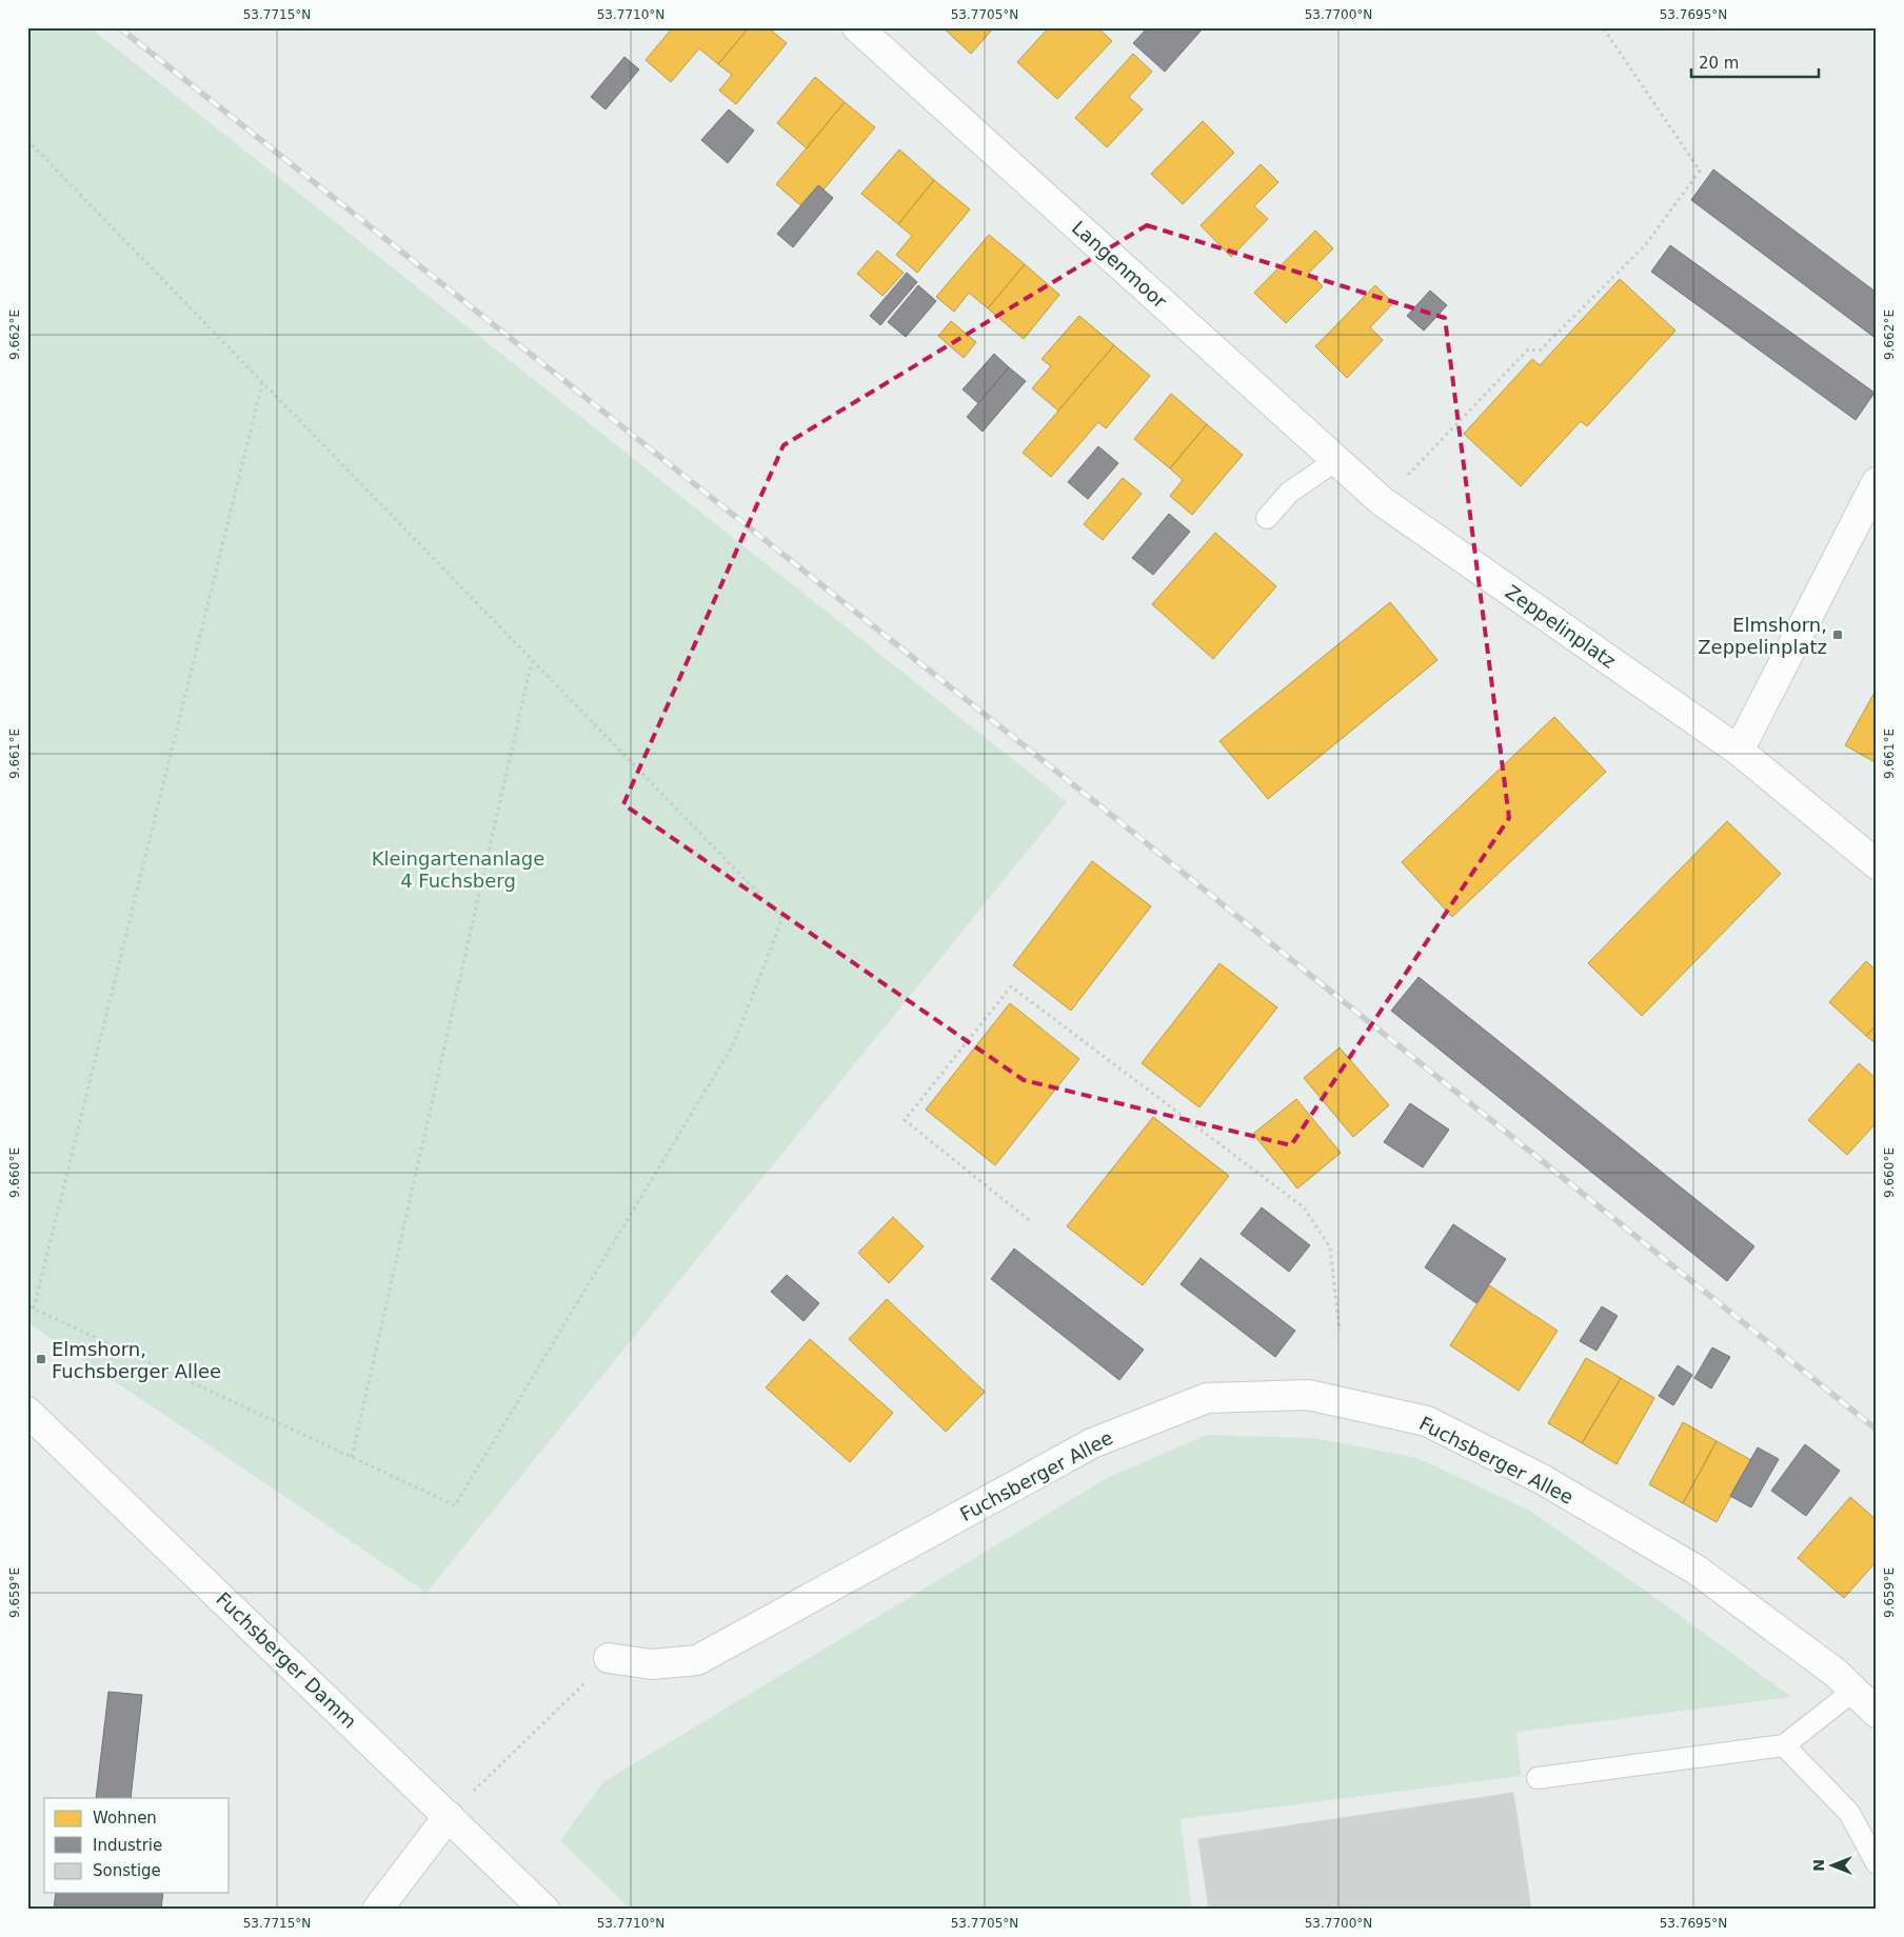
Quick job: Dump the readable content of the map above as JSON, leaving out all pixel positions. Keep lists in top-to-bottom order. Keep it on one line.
{"streets":{"street":["Langenmoor","Zeppelinplatz","Fuchsberger Allee","Fuchsberger Damm"]},"crossings":[["Langenmoor","Zeppelinplatz"]],"parks":["Kleingartenanlage 4 Fuchsberg"],"places":{"transit":["Elmshorn, Zeppelinplatz","Elmshorn, Fuchsberger Allee"]},"legend":["Wohnen","Industrie","Sonstige"],"scale_bar":"20 m","north":"left","coordinates":["53.7715°N","53.7710°N","53.7705°N","53.7700°N","53.7695°N","9.662°E","9.661°E","9.660°E","9.659°E"]}
